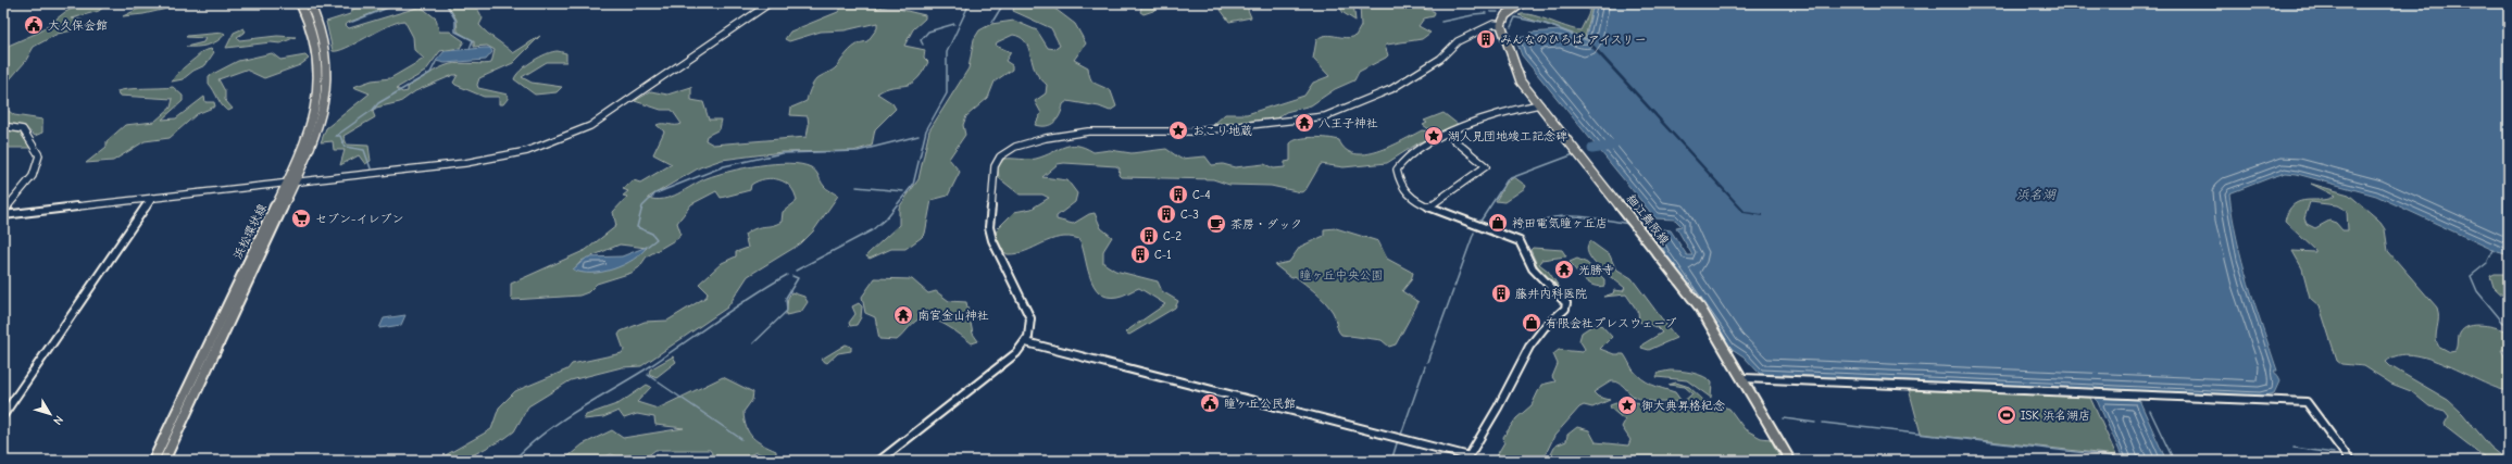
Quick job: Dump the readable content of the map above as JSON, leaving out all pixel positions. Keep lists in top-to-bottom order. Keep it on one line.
{"streets":{"main road":["細江舞阪線","浜松環状線"]},"water":["浜名湖"],"parks":["瞳ヶ丘中央公園"],"places":{"public building":["大久保会館","瞳ヶ丘公民館"],"building":["みんなのひろば アイスリー","C-4","C-3","C-2","C-1","藤井内科医院"],"temple":["八王子神社","光勝寺","南宮金山神社"],"place":["おこり地蔵","湖人見団地竣工記念碑","御大典昇格紀念"],"supermarket":["セブン-イレブン"],"shop":["袴田電気瞳ヶ丘店","有限会社プレスウェーブ"],"cafe":["茶房・ダック"],"sports":["ISK 浜名湖店"]},"north":"bottom right"}
